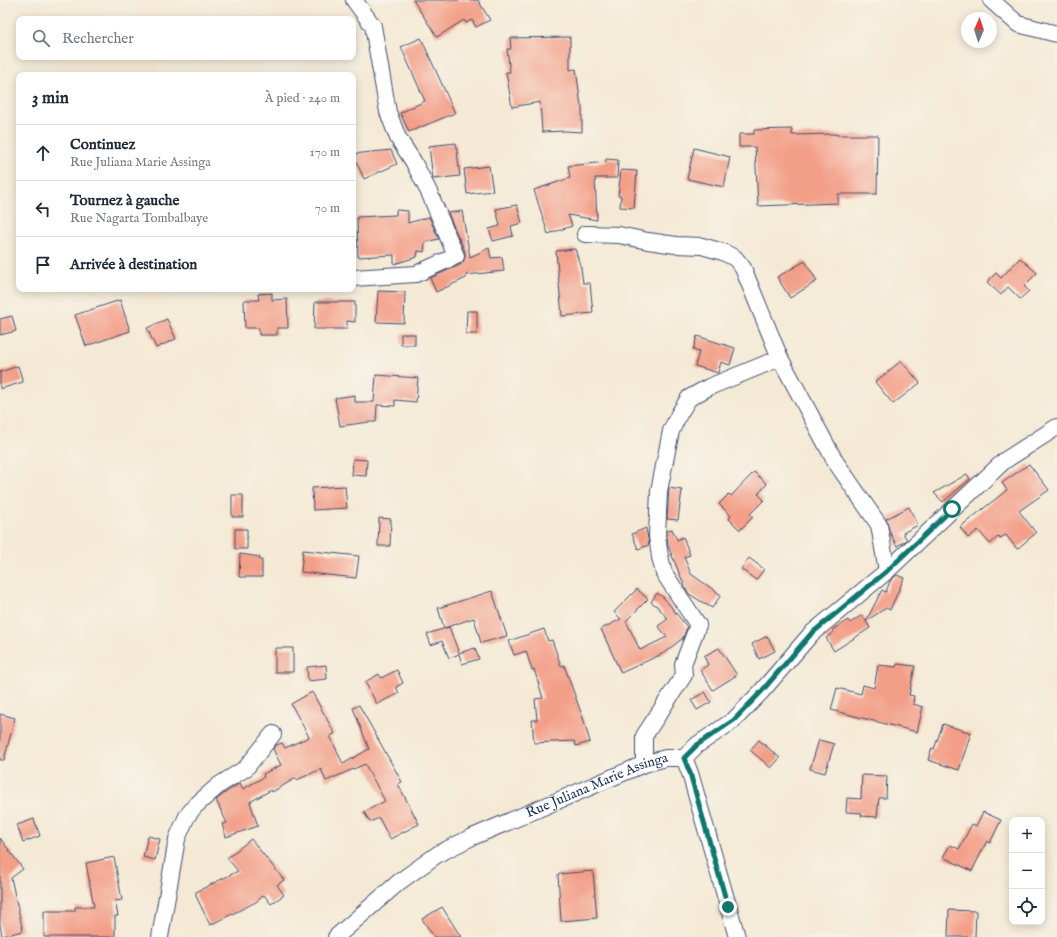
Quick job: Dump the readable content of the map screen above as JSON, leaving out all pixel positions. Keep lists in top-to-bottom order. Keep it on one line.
{"streets":{"street":["Rue Juliana Marie Assinga"]},"north":"top","page":{"search":"Rechercher","heading":["3 min","À pied · 240 m"],"list":[["Continuez","Rue Juliana Marie Assinga","170 m"],["Tournez à gauche","Rue Nagarta Tombalbaye","70 m"],"Arrivée à destination"],"map_buttons":["+","−"]}}
